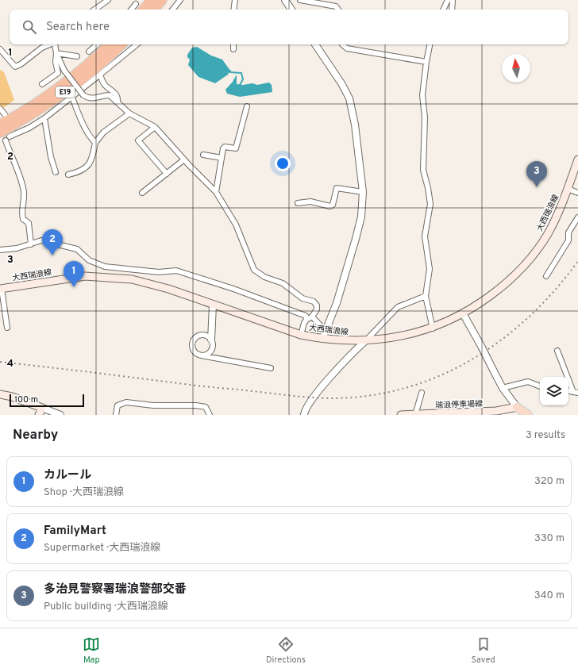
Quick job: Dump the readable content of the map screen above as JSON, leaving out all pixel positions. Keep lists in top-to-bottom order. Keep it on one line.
{"streets":{"highway":["E19"],"main road":["大西瑞浪線","瑞浪停車場線"]},"scale_bar":"100 m","north":"top","page":{"search":"Search here","pins":["3","2","1"],"scale":"100 m","heading":["Nearby","3 results"],"list":[{"mark":"1","name":"カルール","note":"Shop · 大西瑞浪線","value":"320 m"},{"mark":"2","name":"FamilyMart","note":"Supermarket · 大西瑞浪線","value":"330 m"},{"mark":"3","name":"多治見警察署瑞浪警部交番","note":"Public building · 大西瑞浪線","value":"340 m"}],"nav":["Map","Directions","Saved"]},"grid":{"rows":["1","2","3","4"]}}
